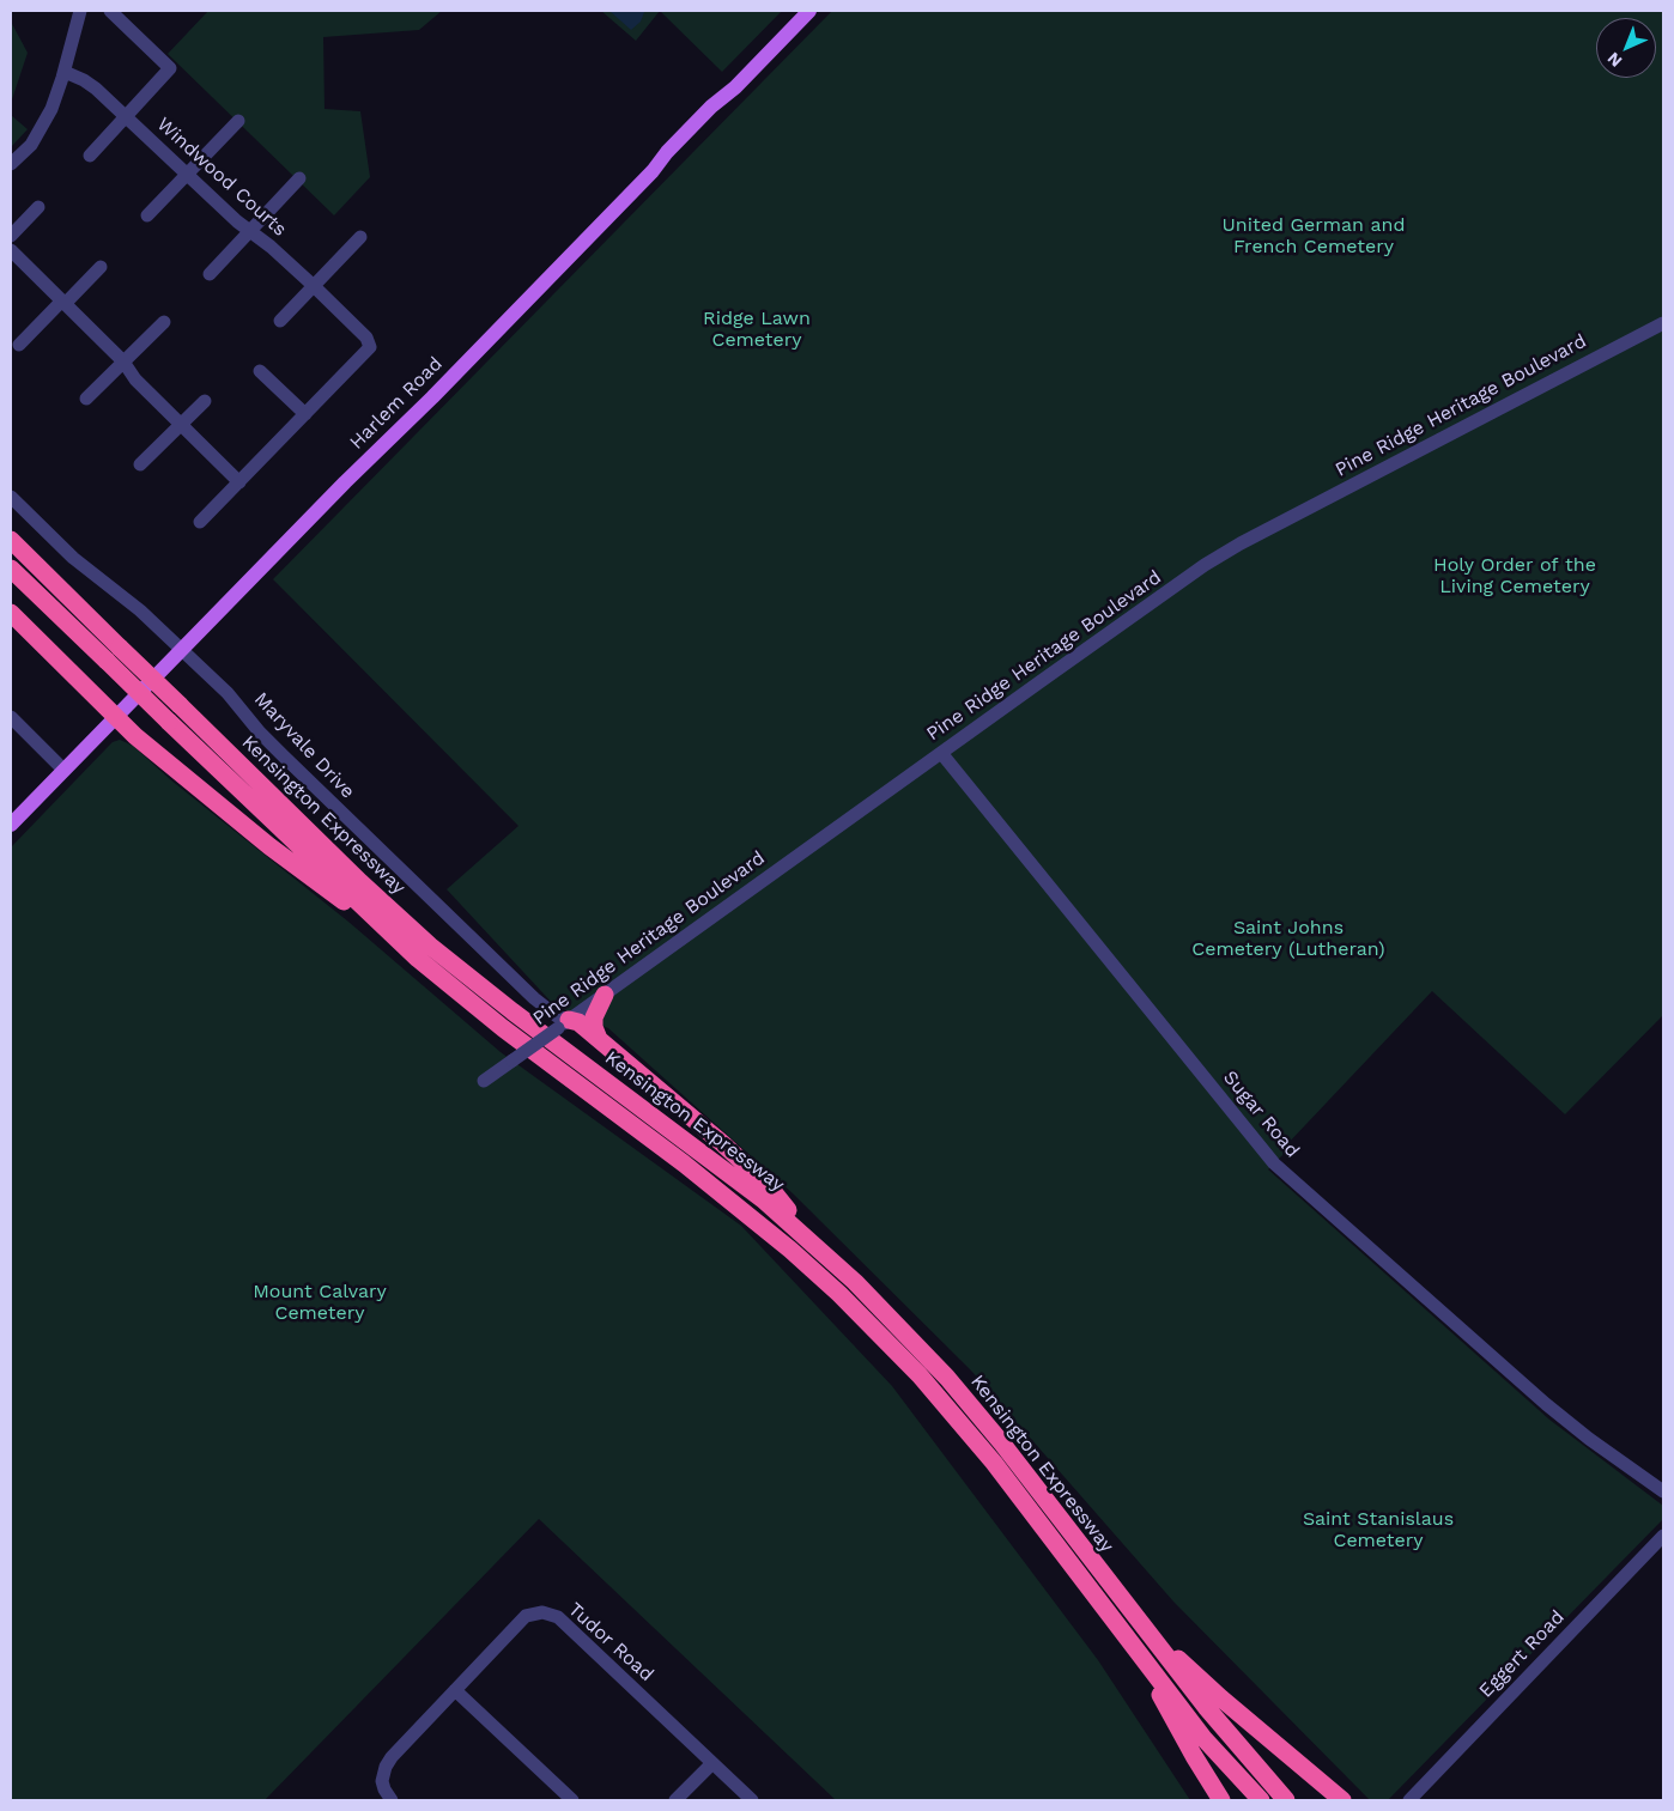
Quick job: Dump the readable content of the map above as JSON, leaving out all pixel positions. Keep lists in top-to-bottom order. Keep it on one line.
{"streets":{"highway":["Kensington Expressway"],"main road":["Harlem Road"],"street":["Windwood Courts","Pine Ridge Heritage Boulevard","Maryvale Drive","Sugar Road","Tudor Road","Eggert Road"]},"crossings":[["Harlem Road","Maryvale Drive"],["Pine Ridge Heritage Boulevard","Maryvale Drive"],["Pine Ridge Heritage Boulevard","Sugar Road"]],"parks":["United German and French Cemetery","Ridge Lawn Cemetery","Holy Order of the Living Cemetery","Saint Johns Cemetery (Lutheran)","Mount Calvary Cemetery","Saint Stanislaus Cemetery"],"north":"bottom left"}
